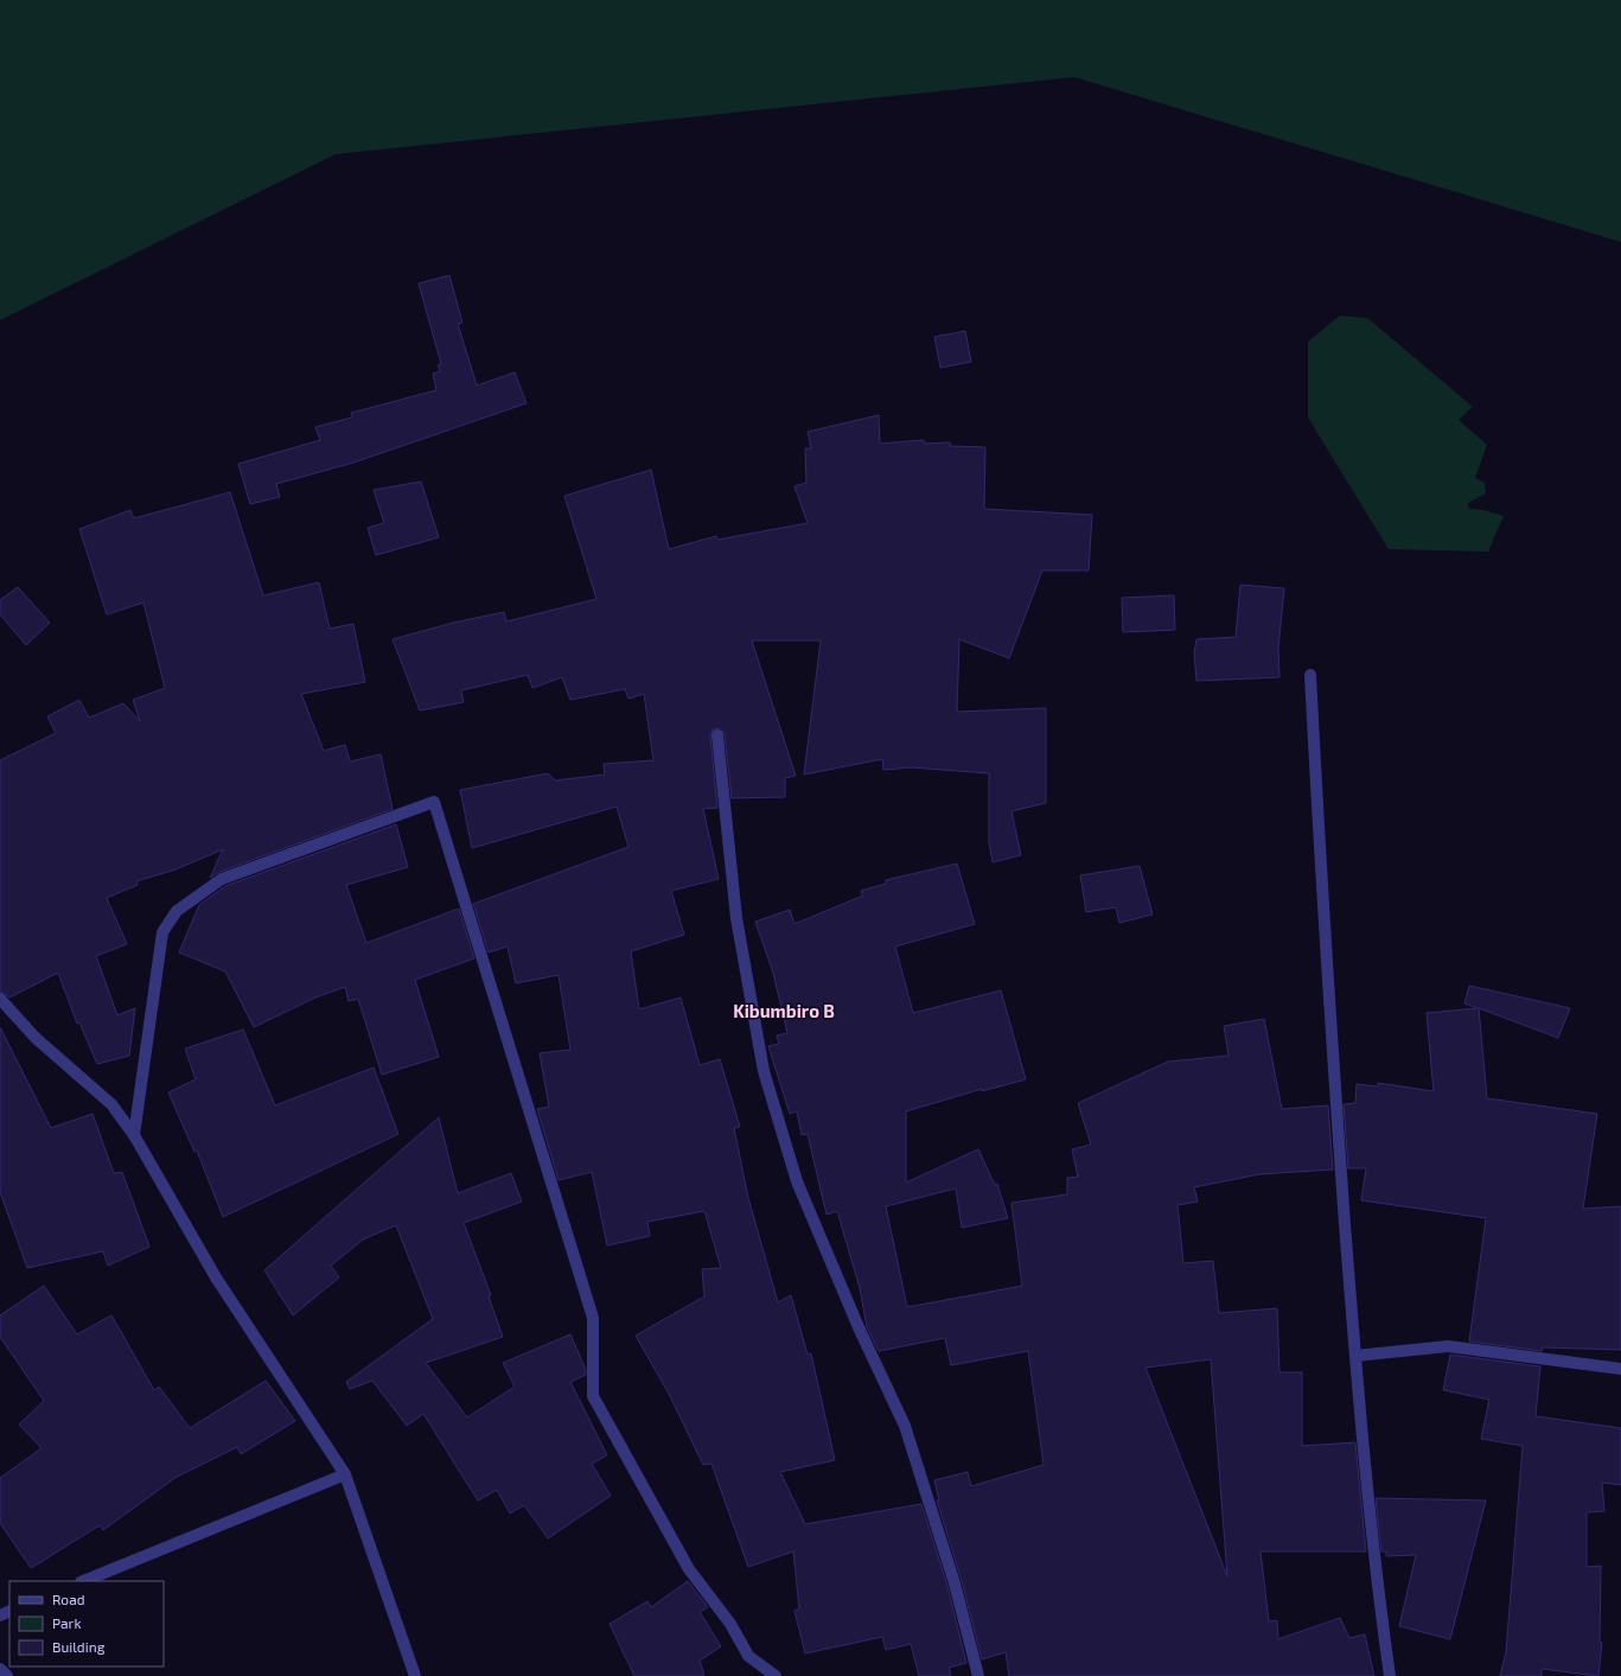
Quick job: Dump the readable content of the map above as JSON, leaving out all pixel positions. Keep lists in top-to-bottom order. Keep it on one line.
{"districts":["Kibumbiro B"],"legend":["Road","Park","Building"]}
